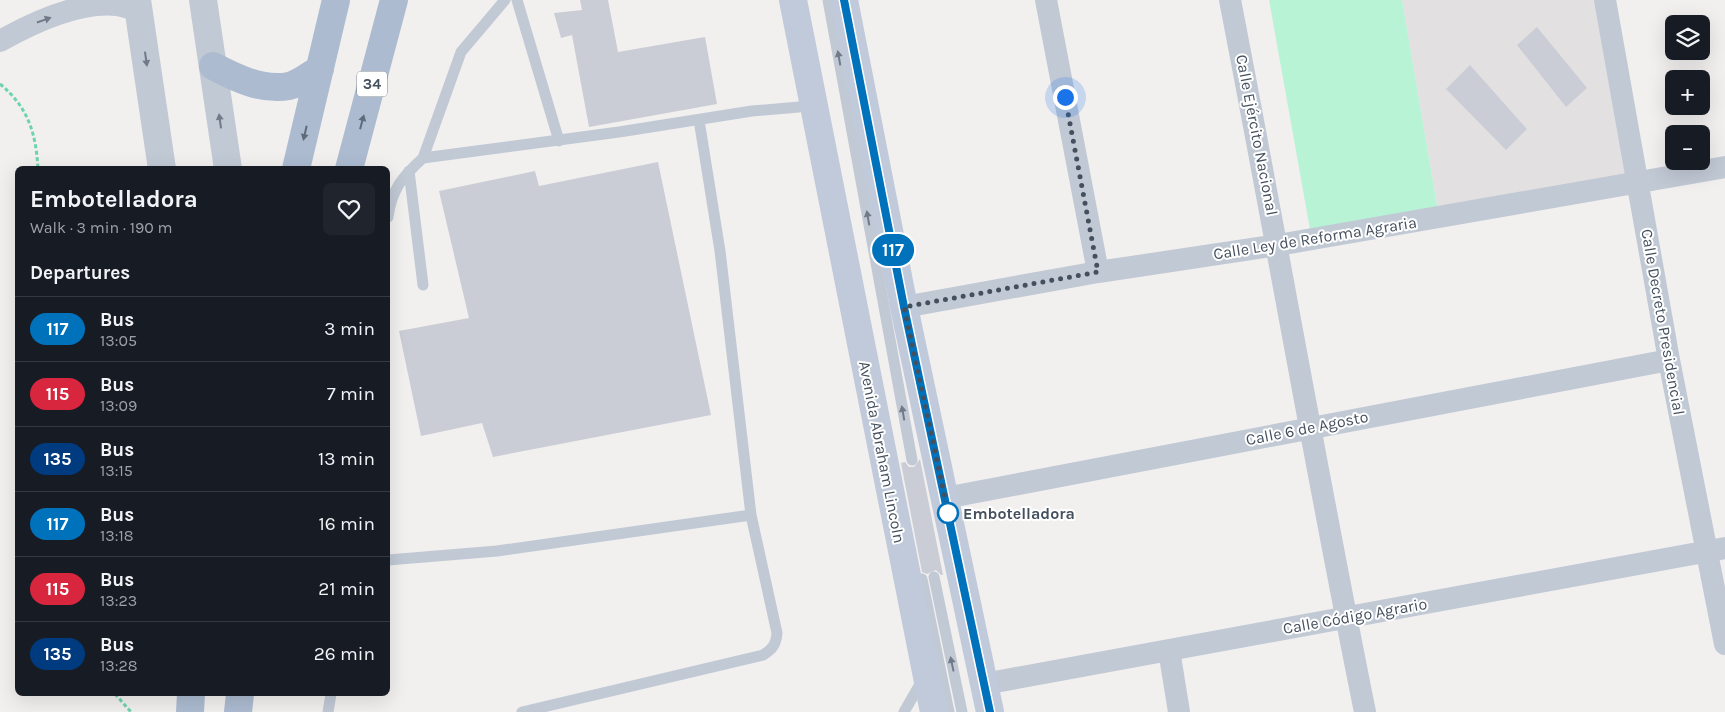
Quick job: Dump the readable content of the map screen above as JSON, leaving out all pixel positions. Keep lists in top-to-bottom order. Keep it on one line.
{"streets":{"main road":["34","Avenida Abraham Lincoln"],"street":["Calle Ejército Nacional","Calle Ley de Reforma Agraria","Calle Decreto Presidencial","Calle 6 de Agosto","Calle Código Agrario"]},"crossings":[["Calle Ejército Nacional","Calle Ley de Reforma Agraria"],["Calle Ejército Nacional","Calle 6 de Agosto"],["Calle Ejército Nacional","Calle Código Agrario"],["Calle Ley de Reforma Agraria","Calle Decreto Presidencial"],["Calle Decreto Presidencial","Calle 6 de Agosto"],["Calle Decreto Presidencial","Calle Código Agrario"]],"places":["Embotelladora"],"lines":["bus line 117"],"page":{"on_map":"117","map_buttons":["+","−"],"heading":[["Embotelladora","Walk · 3 min · 190 m"],"Departures"],"list":[{"mark":"117","name":"Bus","note":"13:05","value":"3 min"},{"mark":"115","name":"Bus","note":"13:09","value":"7 min"},{"mark":"135","name":"Bus","note":"13:15","value":"13 min"},{"mark":"117","name":"Bus","note":"13:18","value":"16 min"},{"mark":"115","name":"Bus","note":"13:23","value":"21 min"},{"mark":"135","name":"Bus","note":"13:28","value":"26 min"}]}}
